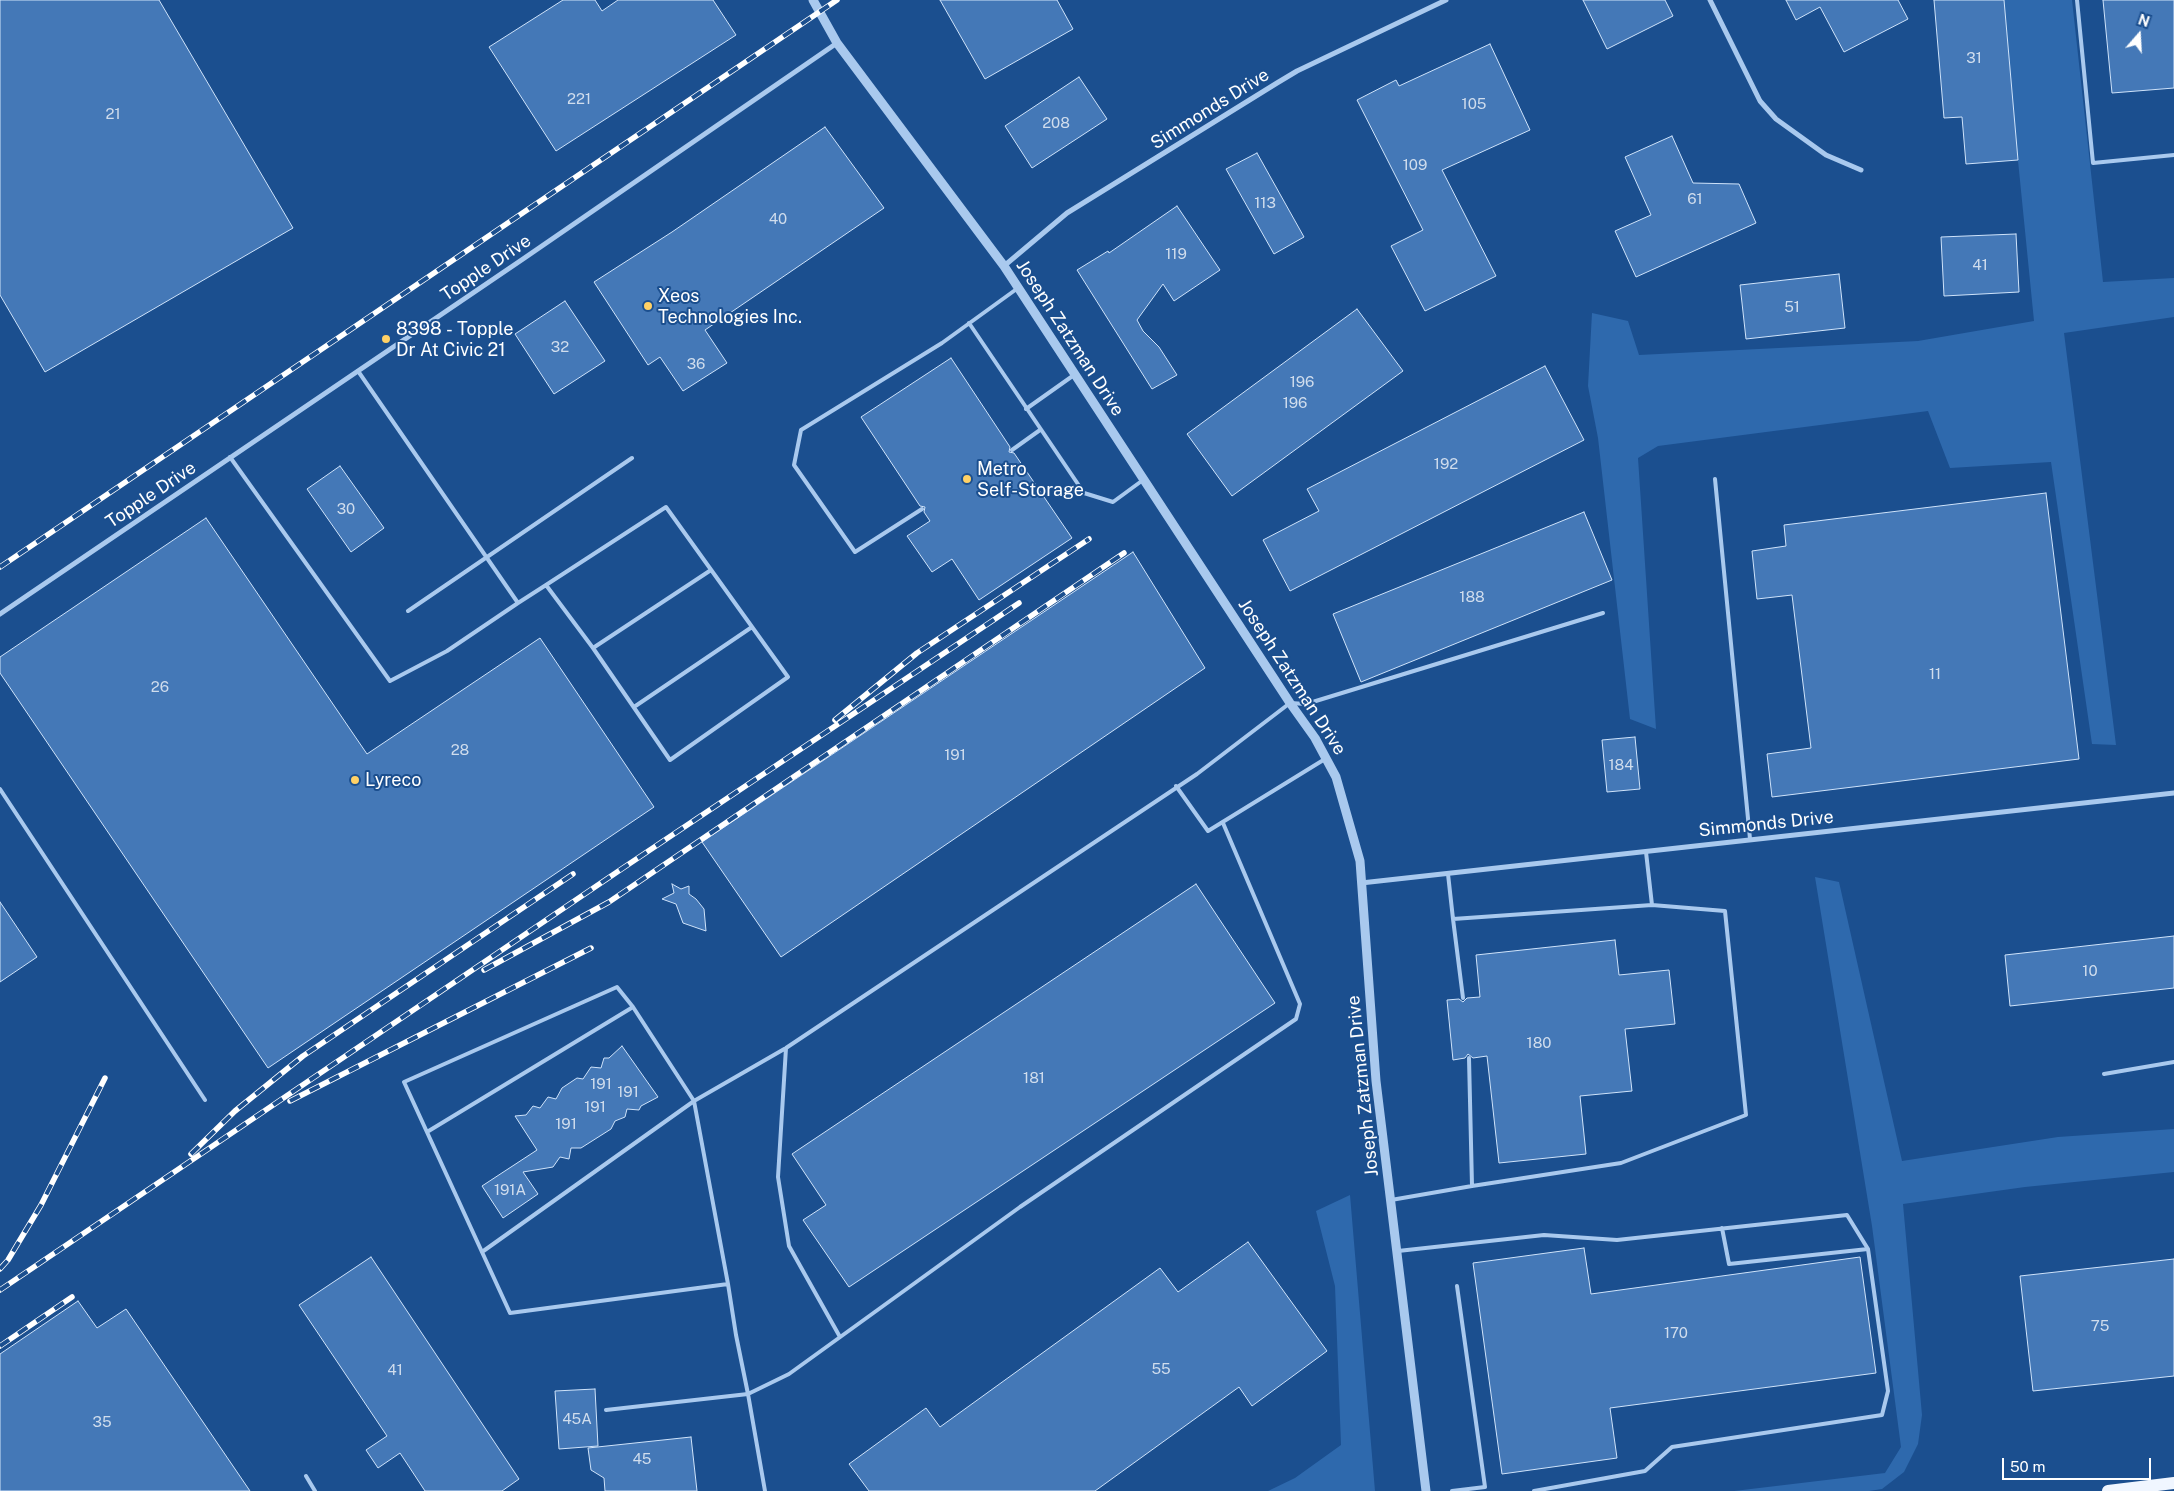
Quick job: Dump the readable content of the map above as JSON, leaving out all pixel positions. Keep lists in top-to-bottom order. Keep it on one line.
{"streets":{"street":["Simmonds Drive","Topple Drive","Joseph Zatzman Drive"]},"crossings":[["Simmonds Drive","Joseph Zatzman Drive"],["Topple Drive","Joseph Zatzman Drive"]],"places":["Xeos Technologies Inc.","8398 - Topple Dr At Civic 21","Metro Self-Storage","Lyreco"],"house_numbers":["31","221","105","21","208","109","61","113","40","119","41","51","32","36","196","196","192","30","188","11","26","28","191","184","10","180","181","191","191","191","191","191A","75","170","55","41","45A","35","45"],"scale_bar":"50 m","north":"top"}
